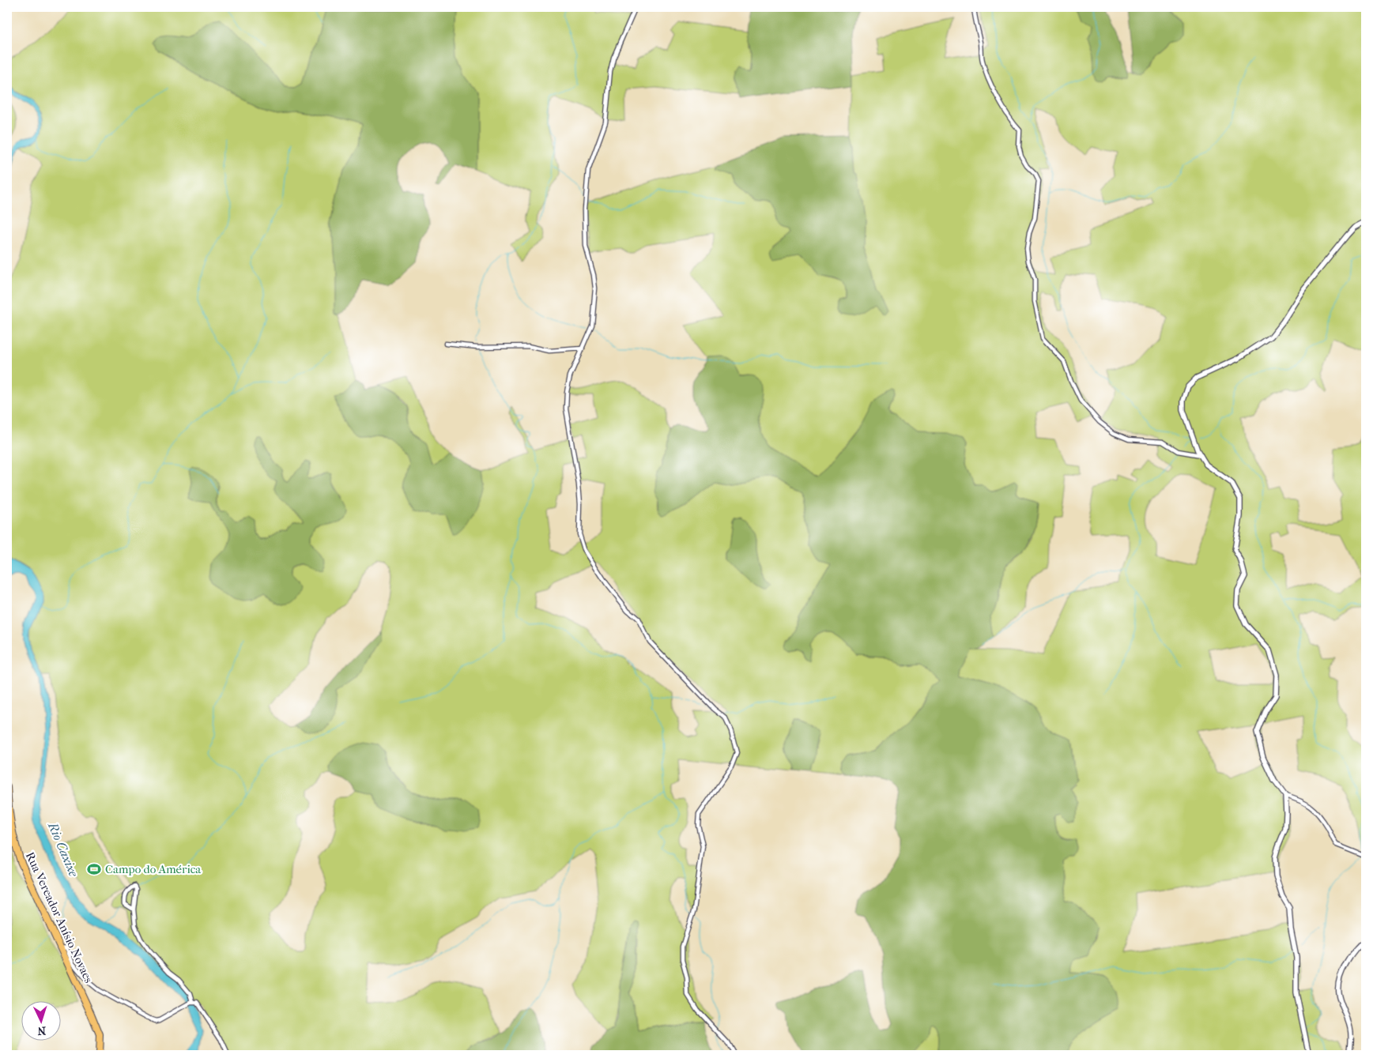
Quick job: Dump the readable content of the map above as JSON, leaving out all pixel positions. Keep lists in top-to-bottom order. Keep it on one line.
{"streets":{"main road":["Rua Vereador Anísio Novaes"]},"water":["Rio Caxixe"],"places":{"sports":["Campo do América"]},"north":"bottom"}
